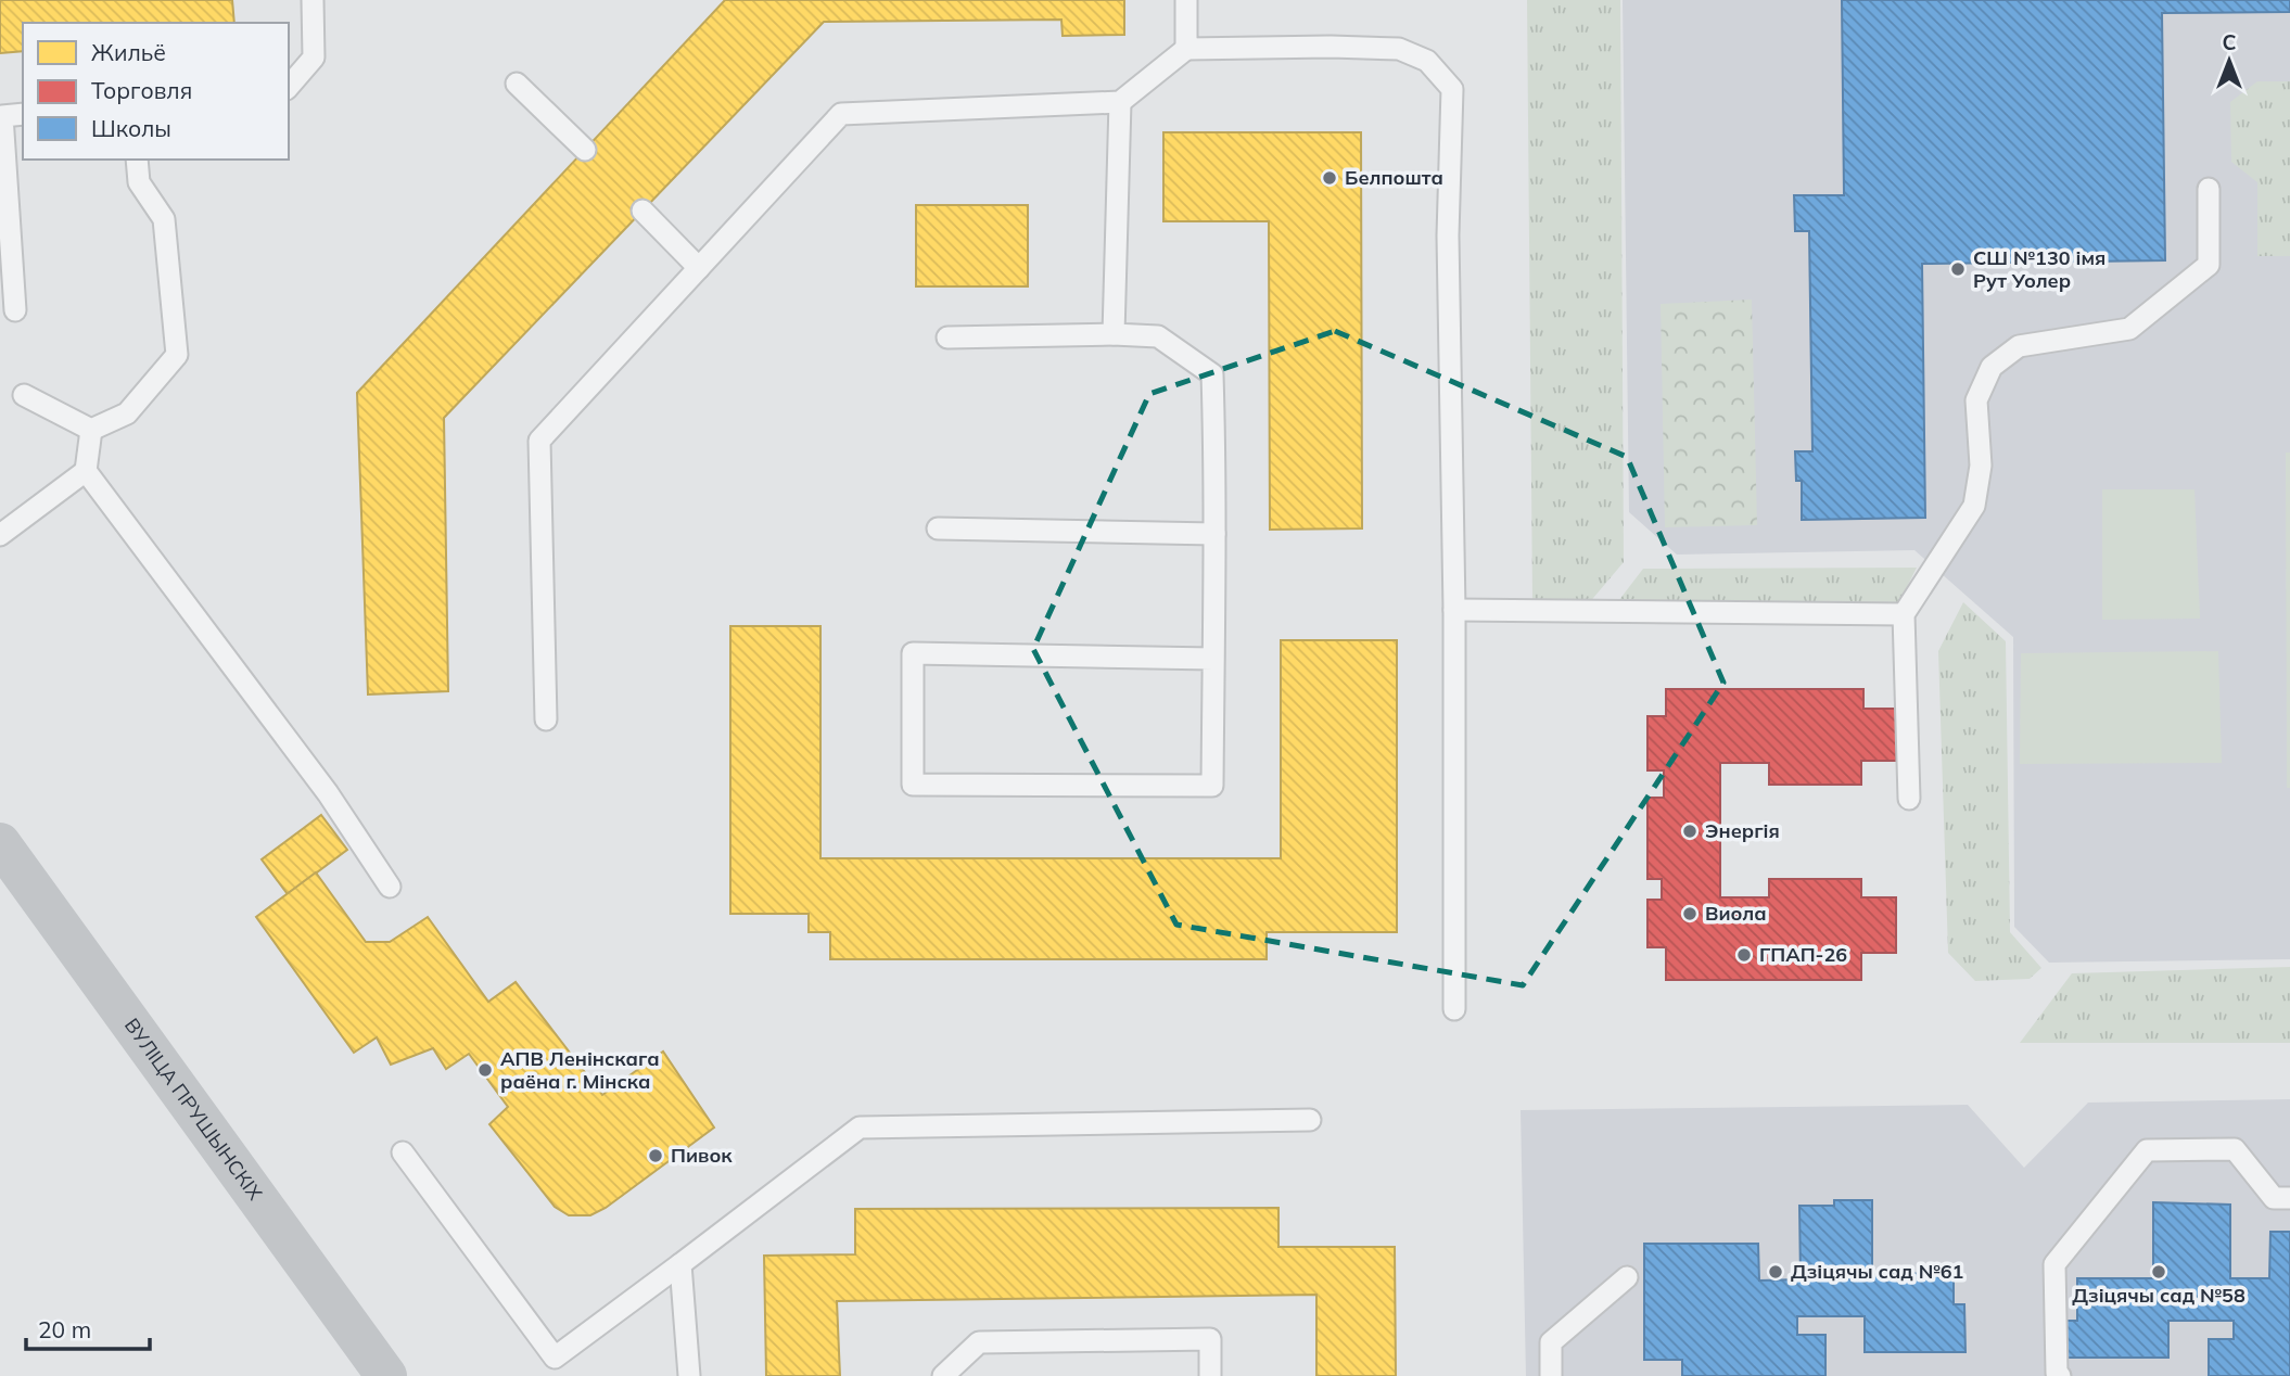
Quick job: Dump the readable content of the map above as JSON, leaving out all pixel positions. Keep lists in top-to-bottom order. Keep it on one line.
{"streets":{"street":["ВУЛІЦА ПРУШЫНСКІХ"]},"places":["Белпошта","СШ №130 імя Рут Уолер","Энергія","Виола","ГПАП-26","АПВ Ленінскага раёна г. Мінска","Пивок","Дзіцячы сад №61","Дзіцячы сад №58"],"legend":["Жильё","Торговля","Школы"],"scale_bar":"20 m","north":"top"}
